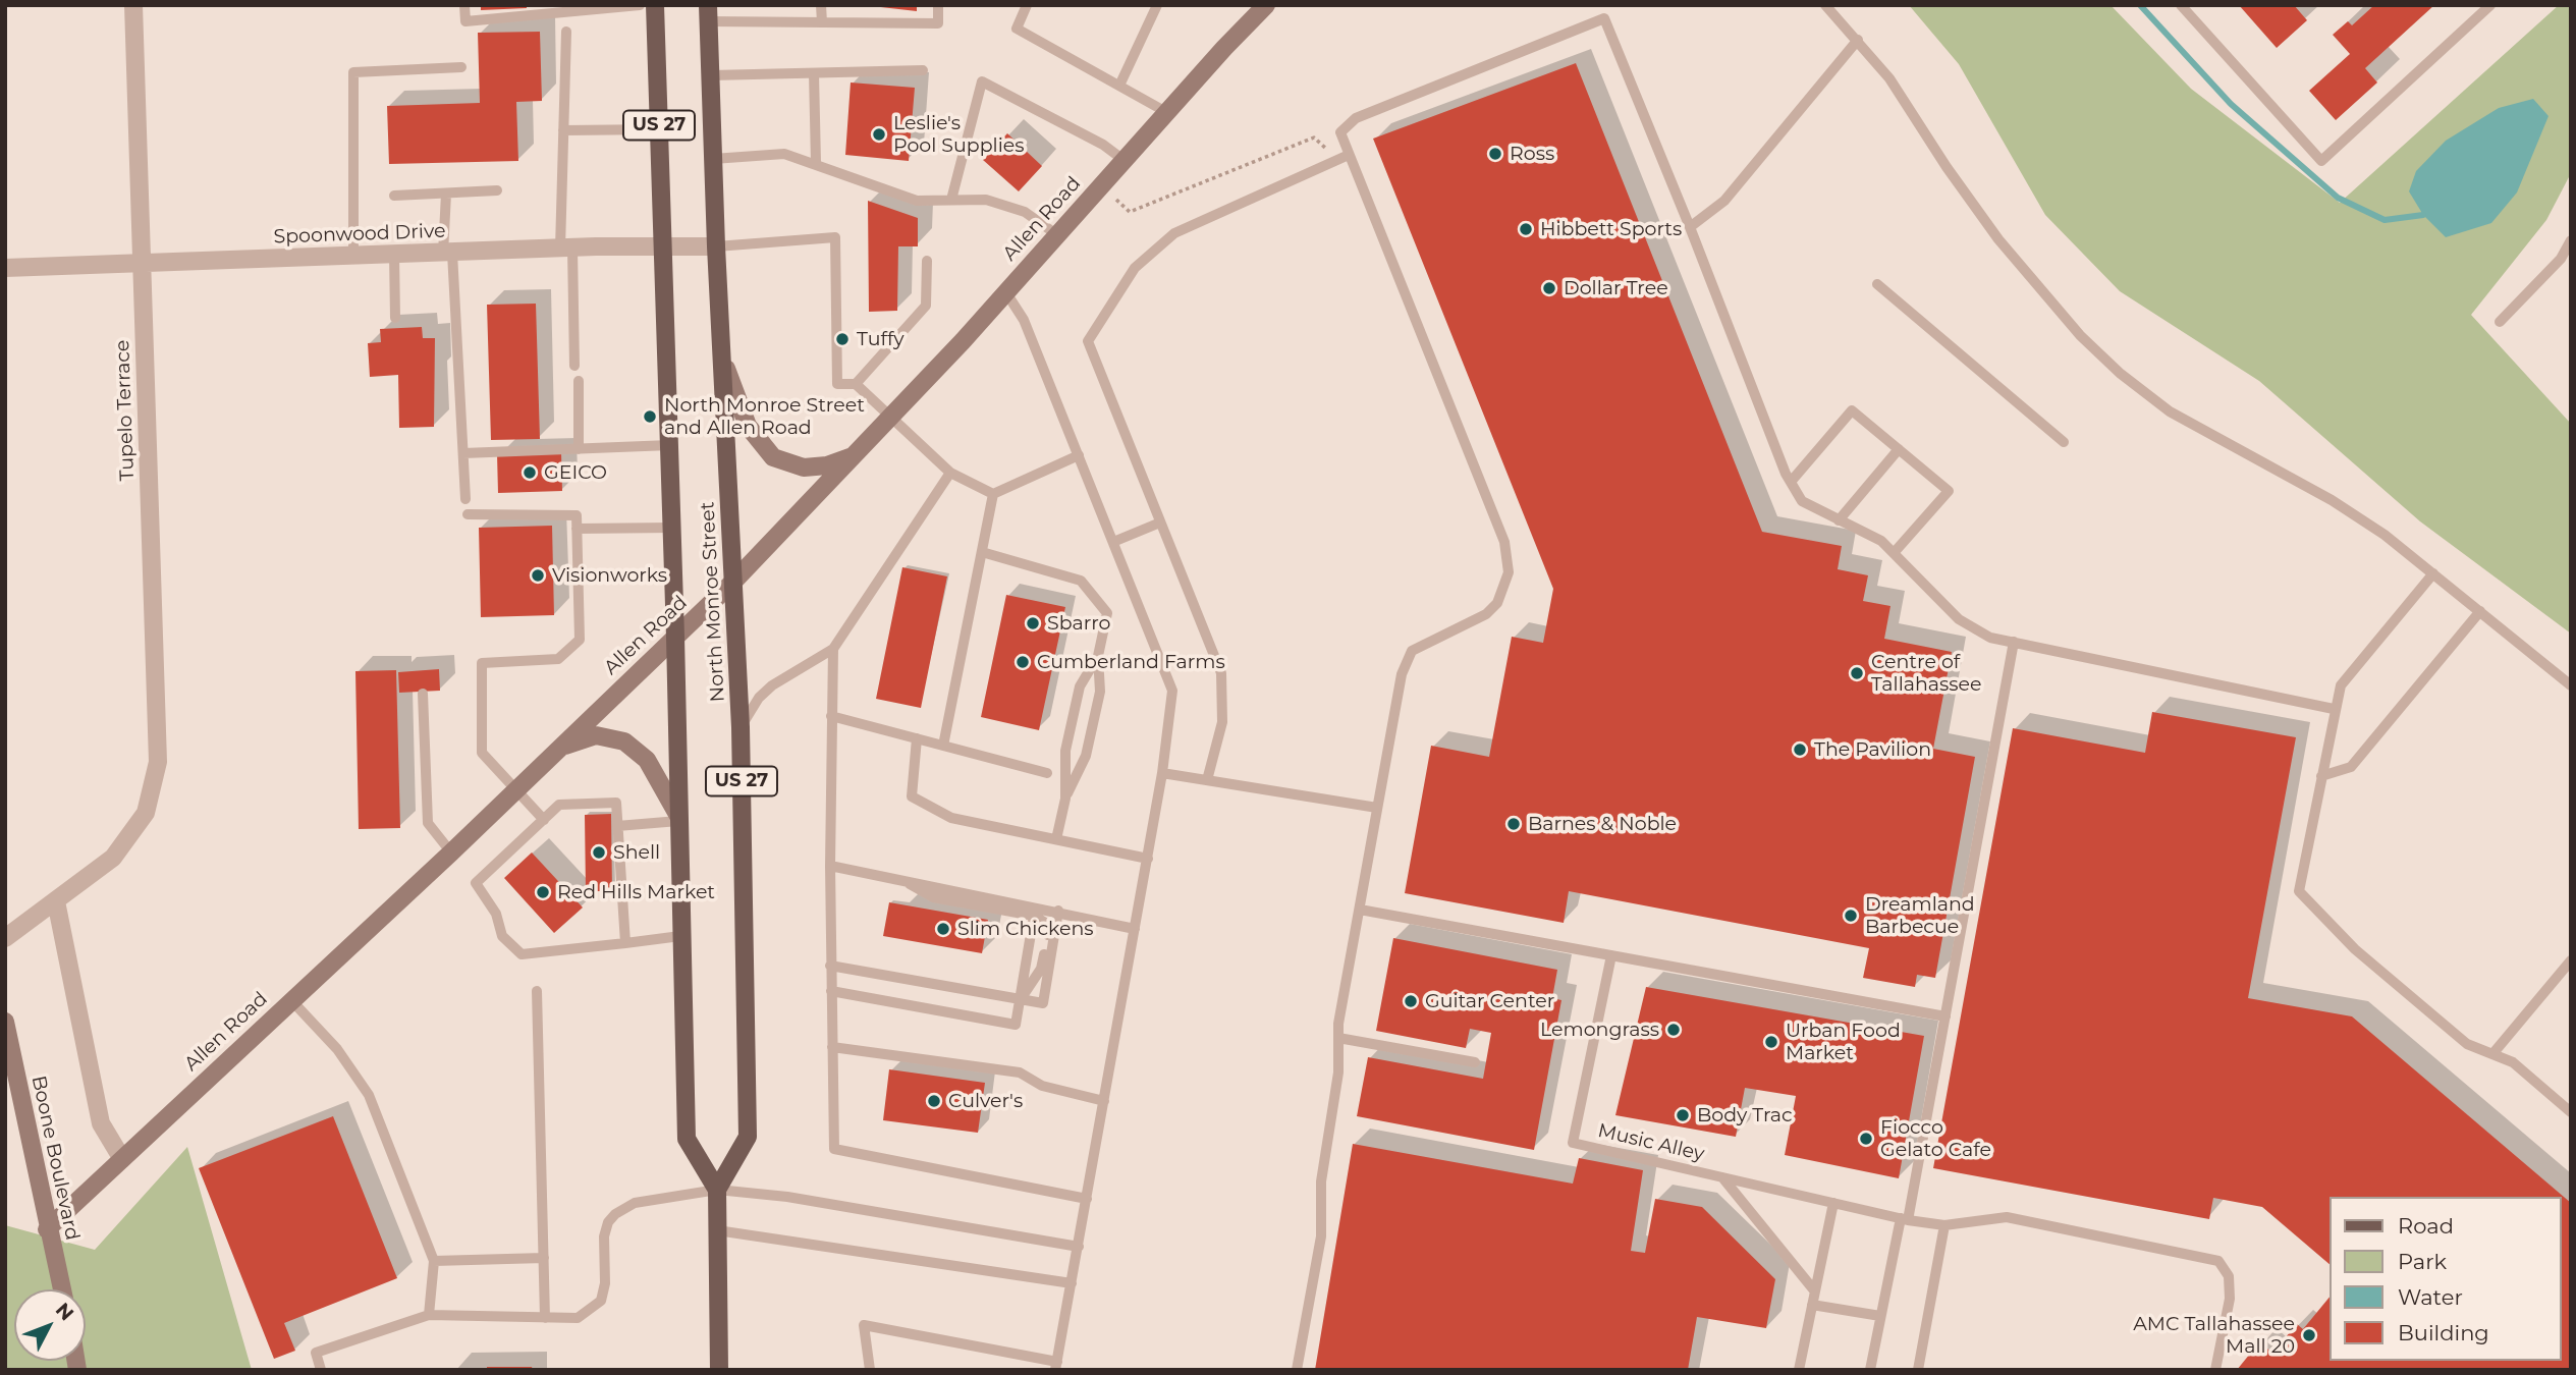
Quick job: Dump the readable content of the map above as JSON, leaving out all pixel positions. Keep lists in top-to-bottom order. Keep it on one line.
{"streets":{"main road":["US 27","North Monroe Street"],"street":["Allen Road","Spoonwood Drive","Tupelo Terrace","Boone Boulevard"],"lane":["Music Alley"]},"crossings":[["Allen Road","North Monroe Street"],["Allen Road","Boone Boulevard"],["Spoonwood Drive","Tupelo Terrace"],["Spoonwood Drive","North Monroe Street"]],"places":["Leslie's Pool Supplies","Ross","Hibbett Sports","Dollar Tree","Tuffy","North Monroe Street and Allen Road","GEICO","Visionworks","Sbarro","Cumberland Farms","Centre of Tallahassee","The Pavilion","Barnes & Noble","Shell","Red Hills Market","Dreamland Barbecue","Slim Chickens","Guitar Center","Lemongrass","Urban Food Market","Culver's","Body Trac","Fiocco Gelato Cafe","AMC Tallahassee Mall 20"],"legend":["Road","Park","Water","Building"],"north":"top right"}
